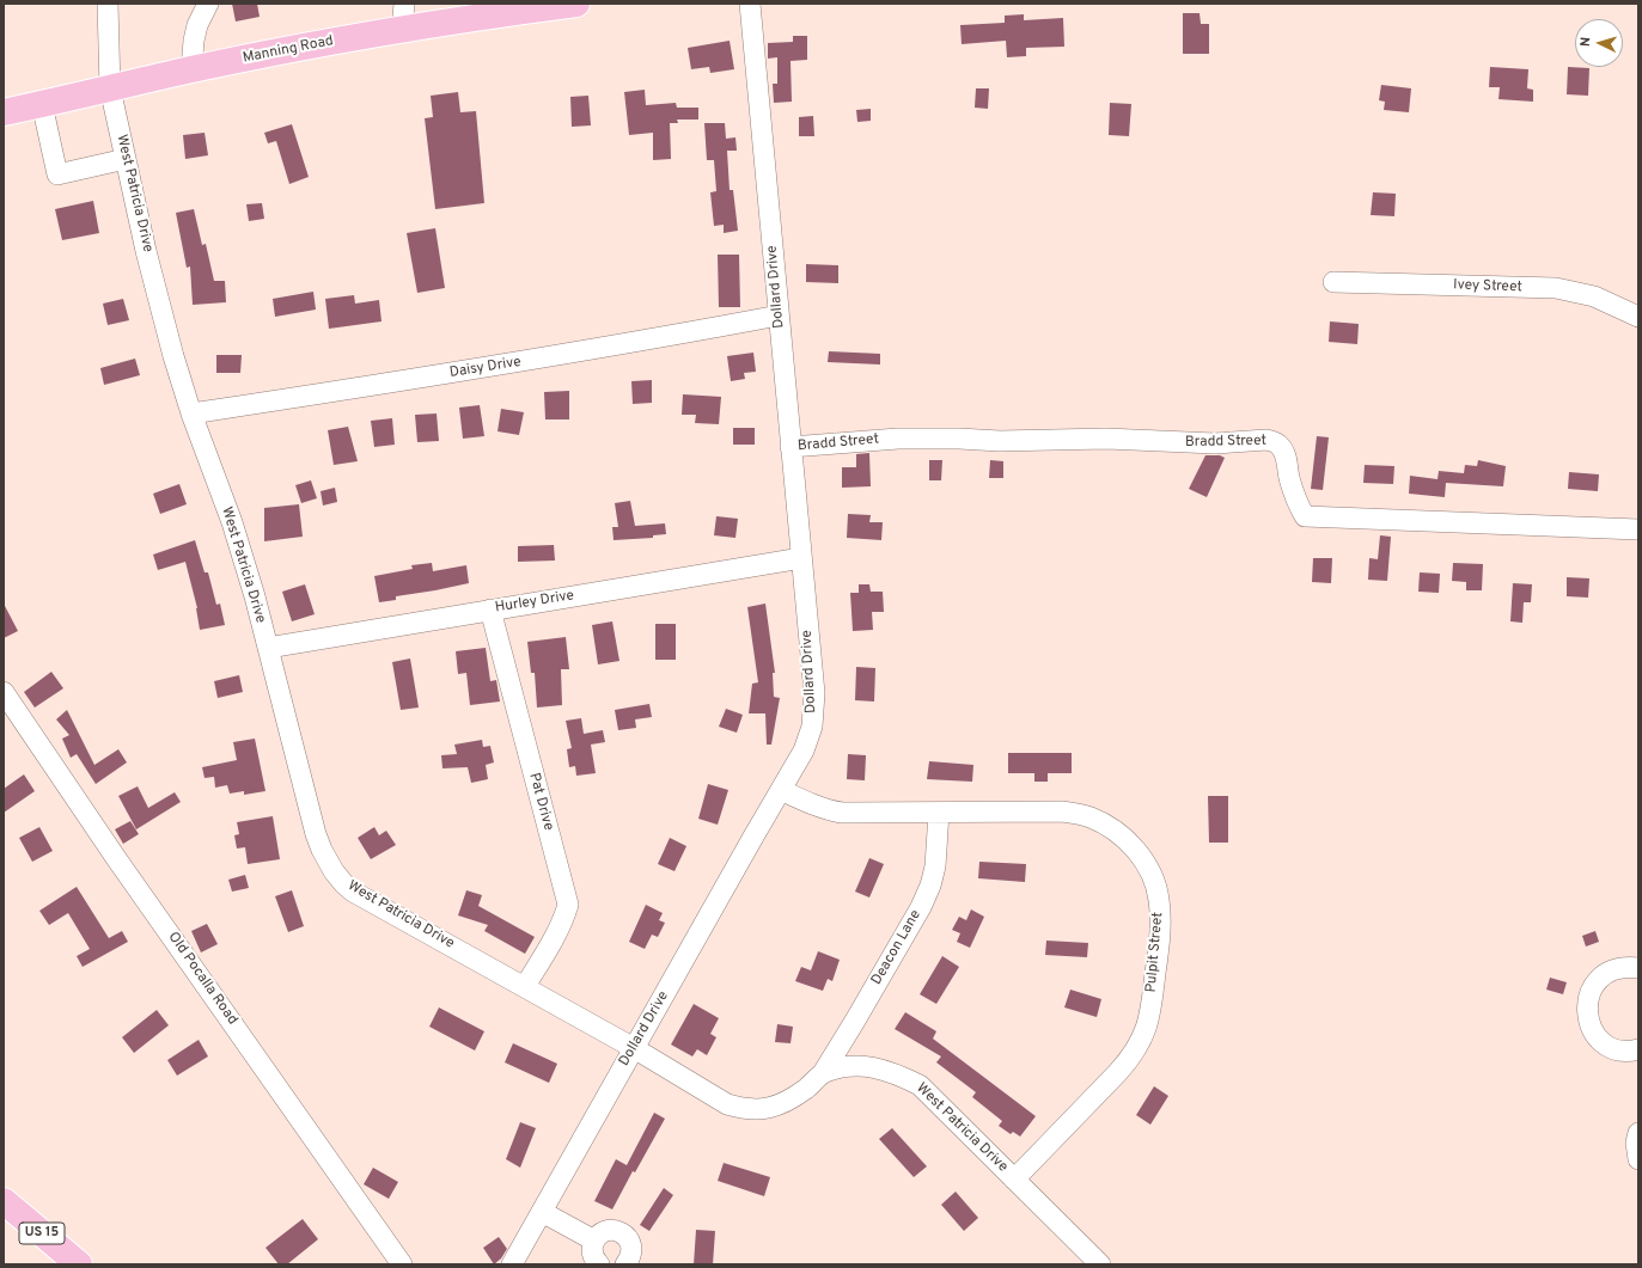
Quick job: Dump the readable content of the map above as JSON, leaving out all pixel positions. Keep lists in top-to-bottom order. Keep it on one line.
{"streets":{"main road":["Manning Road","US 15"],"street":["West Patricia Drive","Dollard Drive","Ivey Street","Daisy Drive","Bradd Street","Hurley Drive","Pat Drive","Deacon Lane","Pulpit Street","Old Pocalla Road"]},"crossings":[["Manning Road","West Patricia Drive"],["West Patricia Drive","Dollard Drive"],["West Patricia Drive","Daisy Drive"],["West Patricia Drive","Hurley Drive"],["West Patricia Drive","Pat Drive"],["West Patricia Drive","Deacon Lane"],["West Patricia Drive","Pulpit Street"],["Dollard Drive","Daisy Drive"],["Dollard Drive","Bradd Street"],["Dollard Drive","Hurley Drive"],["Dollard Drive","Pulpit Street"],["Hurley Drive","Pat Drive"],["Deacon Lane","Pulpit Street"]],"north":"left"}
